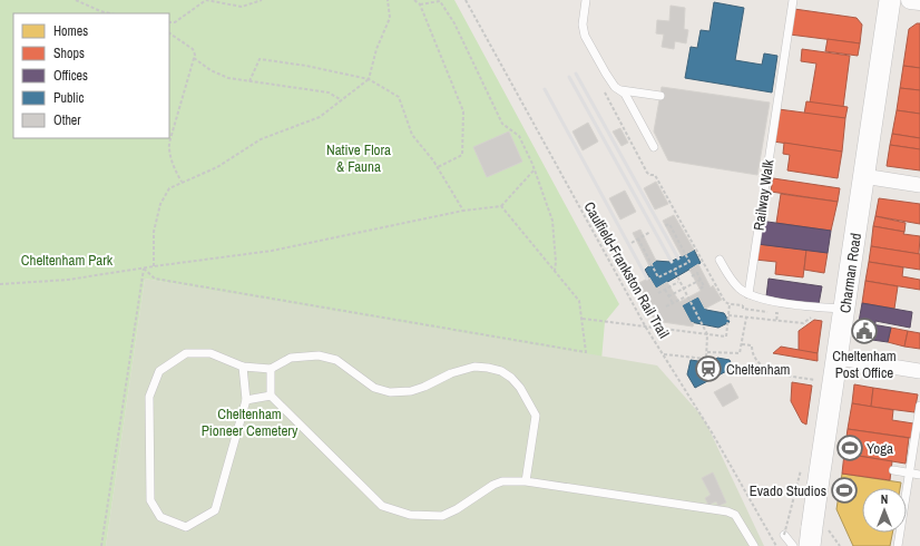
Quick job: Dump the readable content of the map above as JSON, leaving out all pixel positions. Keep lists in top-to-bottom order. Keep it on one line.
{"streets":{"main road":["Charman Road"],"lane":["Railway Walk"],"path":["Caulfield-Frankston Rail Trail"]},"parks":["Native Flora & Fauna","Cheltenham Park","Cheltenham Pioneer Cemetery"],"places":{"public building":["Cheltenham Post Office"],"station":["Cheltenham"],"sports":["Yoga","Evado Studios"]},"legend":["Homes","Shops","Offices","Public","Other"],"north":"top"}
